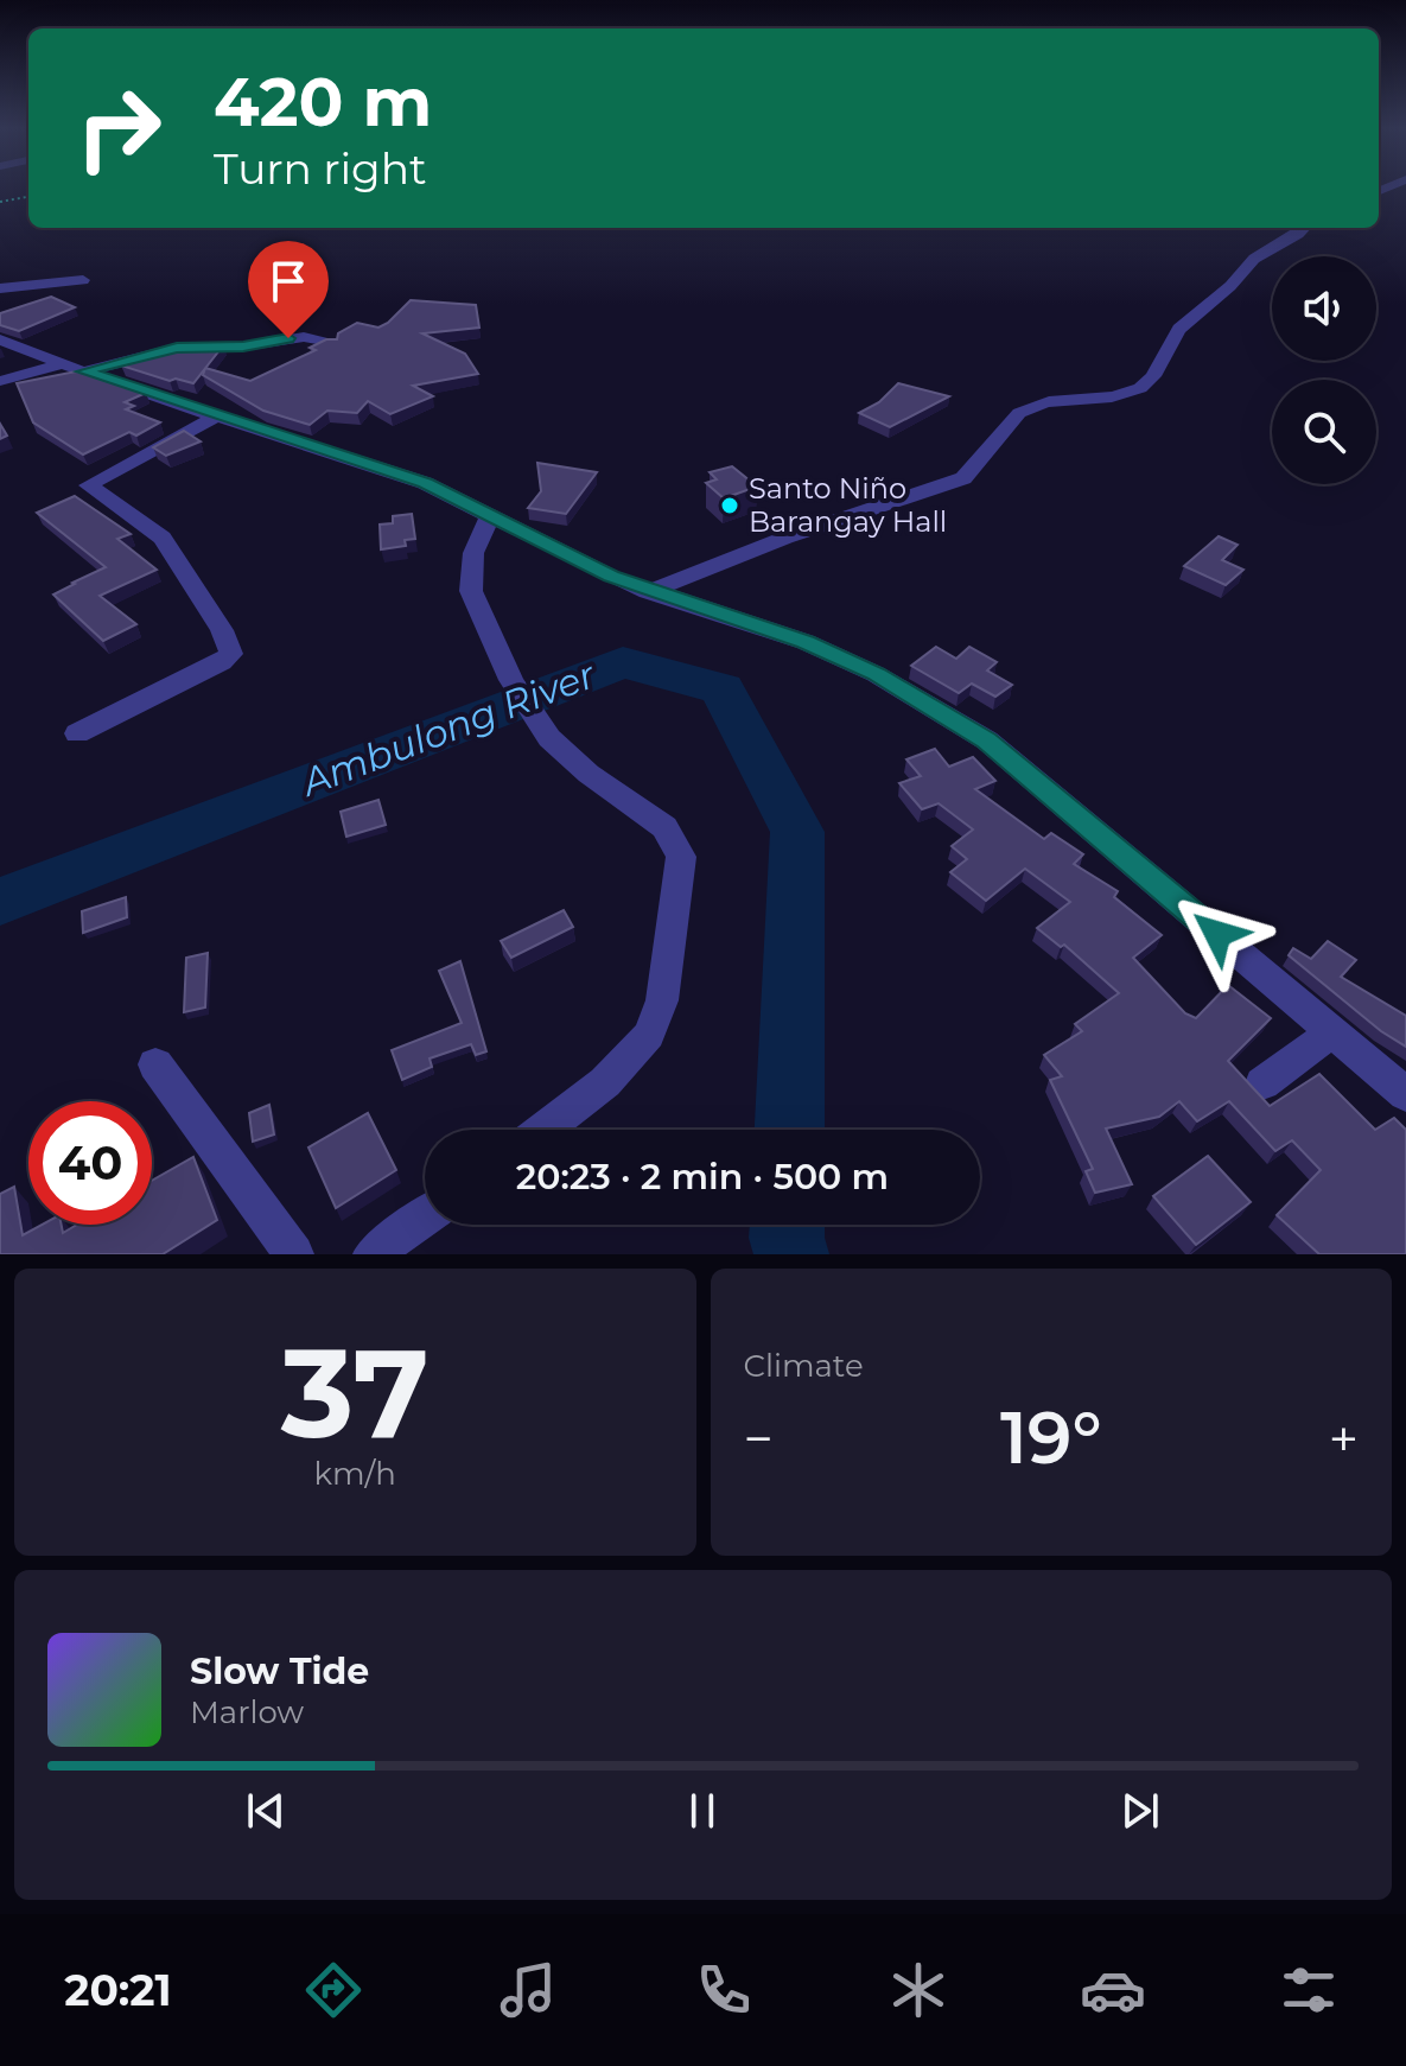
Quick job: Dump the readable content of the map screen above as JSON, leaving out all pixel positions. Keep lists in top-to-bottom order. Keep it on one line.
{"water":["Ambulong River"],"places":["Santo Niño Barangay Hall"],"page":{"turn":["420 m","Turn right"],"limit":"40","trip":"20:23 · 2 min · 500 m","tile":[["37","km/h"],"Climate"],"heat":["−","19°","+"],"song":["Slow Tide","Marlow"],"tabs":"20:21"}}
